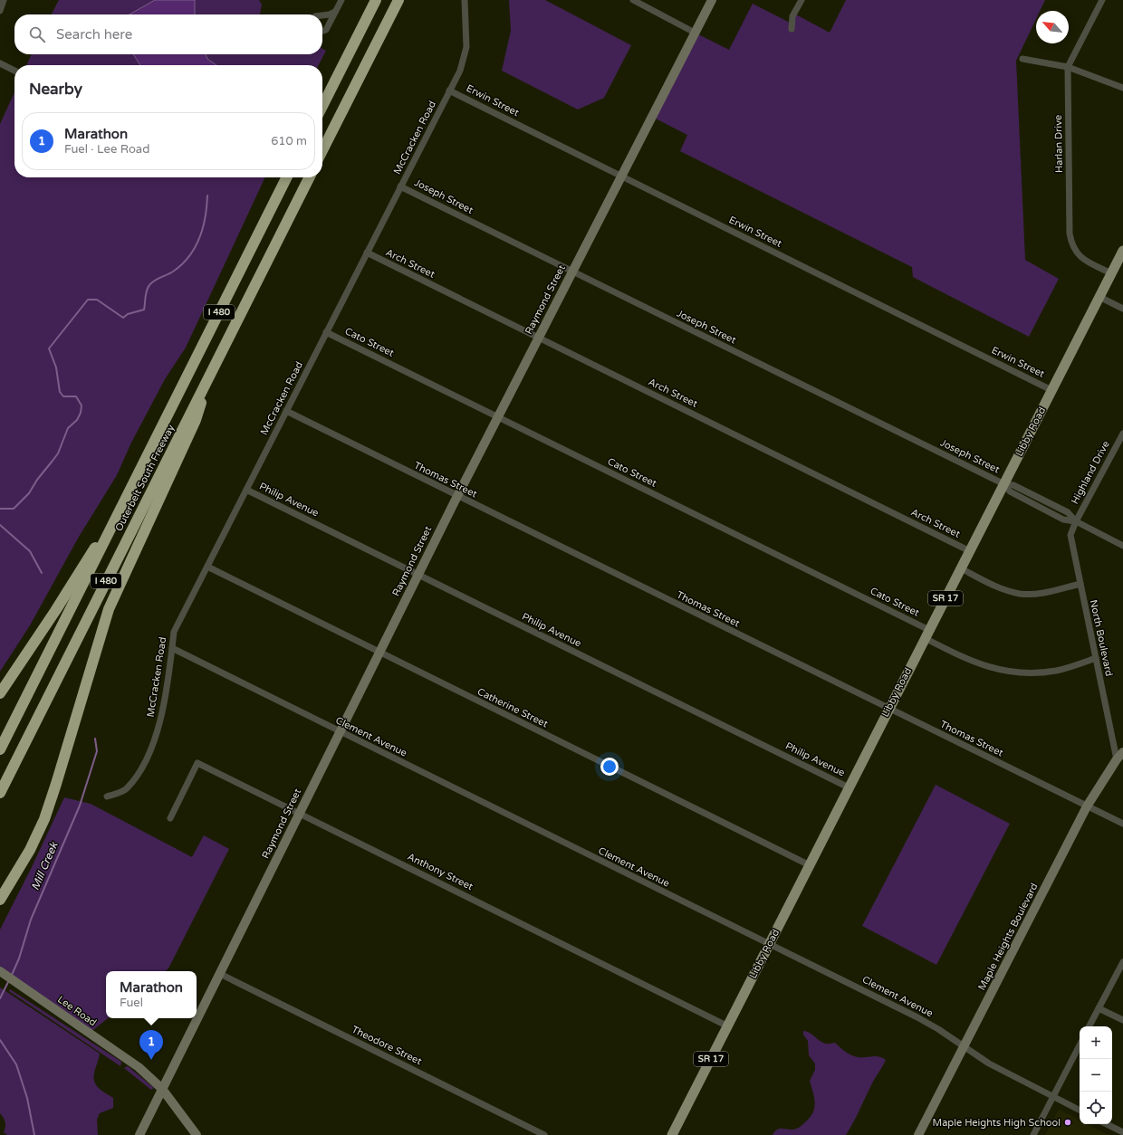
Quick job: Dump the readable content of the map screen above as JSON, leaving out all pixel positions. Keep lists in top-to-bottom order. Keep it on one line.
{"streets":{"highway":["I 480","Outerbelt South Freeway"],"main road":["Libby Road","SR 17"],"street":["Erwin Street","McCracken Road","Harlan Drive","Joseph Street","Arch Street","Raymond Street","Cato Street","Highland Drive","Thomas Street","Philip Avenue","North Boulevard","Catherine Street","Clement Avenue","Anthony Street","Maple Heights Boulevard","Lee Road","Theodore Street"]},"crossings":[["Erwin Street","McCracken Road"],["Erwin Street","Raymond Street"],["Erwin Street","Libby Road"],["McCracken Road","Joseph Street"],["McCracken Road","Arch Street"],["McCracken Road","Cato Street"],["McCracken Road","Thomas Street"],["McCracken Road","Philip Avenue"],["McCracken Road","Catherine Street"],["McCracken Road","Clement Avenue"],["Harlan Drive","Libby Road"],["Joseph Street","Raymond Street"],["Joseph Street","Libby Road"],["Joseph Street","Highland Drive"],["Joseph Street","North Boulevard"],["Arch Street","Raymond Street"],["Arch Street","Libby Road"],["Raymond Street","Cato Street"],["Raymond Street","Thomas Street"],["Raymond Street","Philip Avenue"],["Raymond Street","Catherine Street"],["Raymond Street","Clement Avenue"],["Raymond Street","Anthony Street"],["Raymond Street","Lee Road"],["Raymond Street","Theodore Street"],["Cato Street","Libby Road"],["Cato Street","North Boulevard"],["Libby Road","Thomas Street"],["Libby Road","Philip Avenue"],["Libby Road","Catherine Street"],["Libby Road","Clement Avenue"],["Libby Road","Anthony Street"],["Highland Drive","North Boulevard"],["Thomas Street","Maple Heights Boulevard"],["North Boulevard","Maple Heights Boulevard"],["Clement Avenue","Maple Heights Boulevard"]],"water":["Mill Creek"],"places":["Maple Heights High School"],"north":"top left","page":{"search":"Search here","heading":"Nearby","list":[{"mark":"1","name":"Marathon","note":"Fuel · Lee Road","value":"610 m"}],"popup":["Marathon","Fuel"],"map_buttons":["+","−"],"pins":"1"}}
